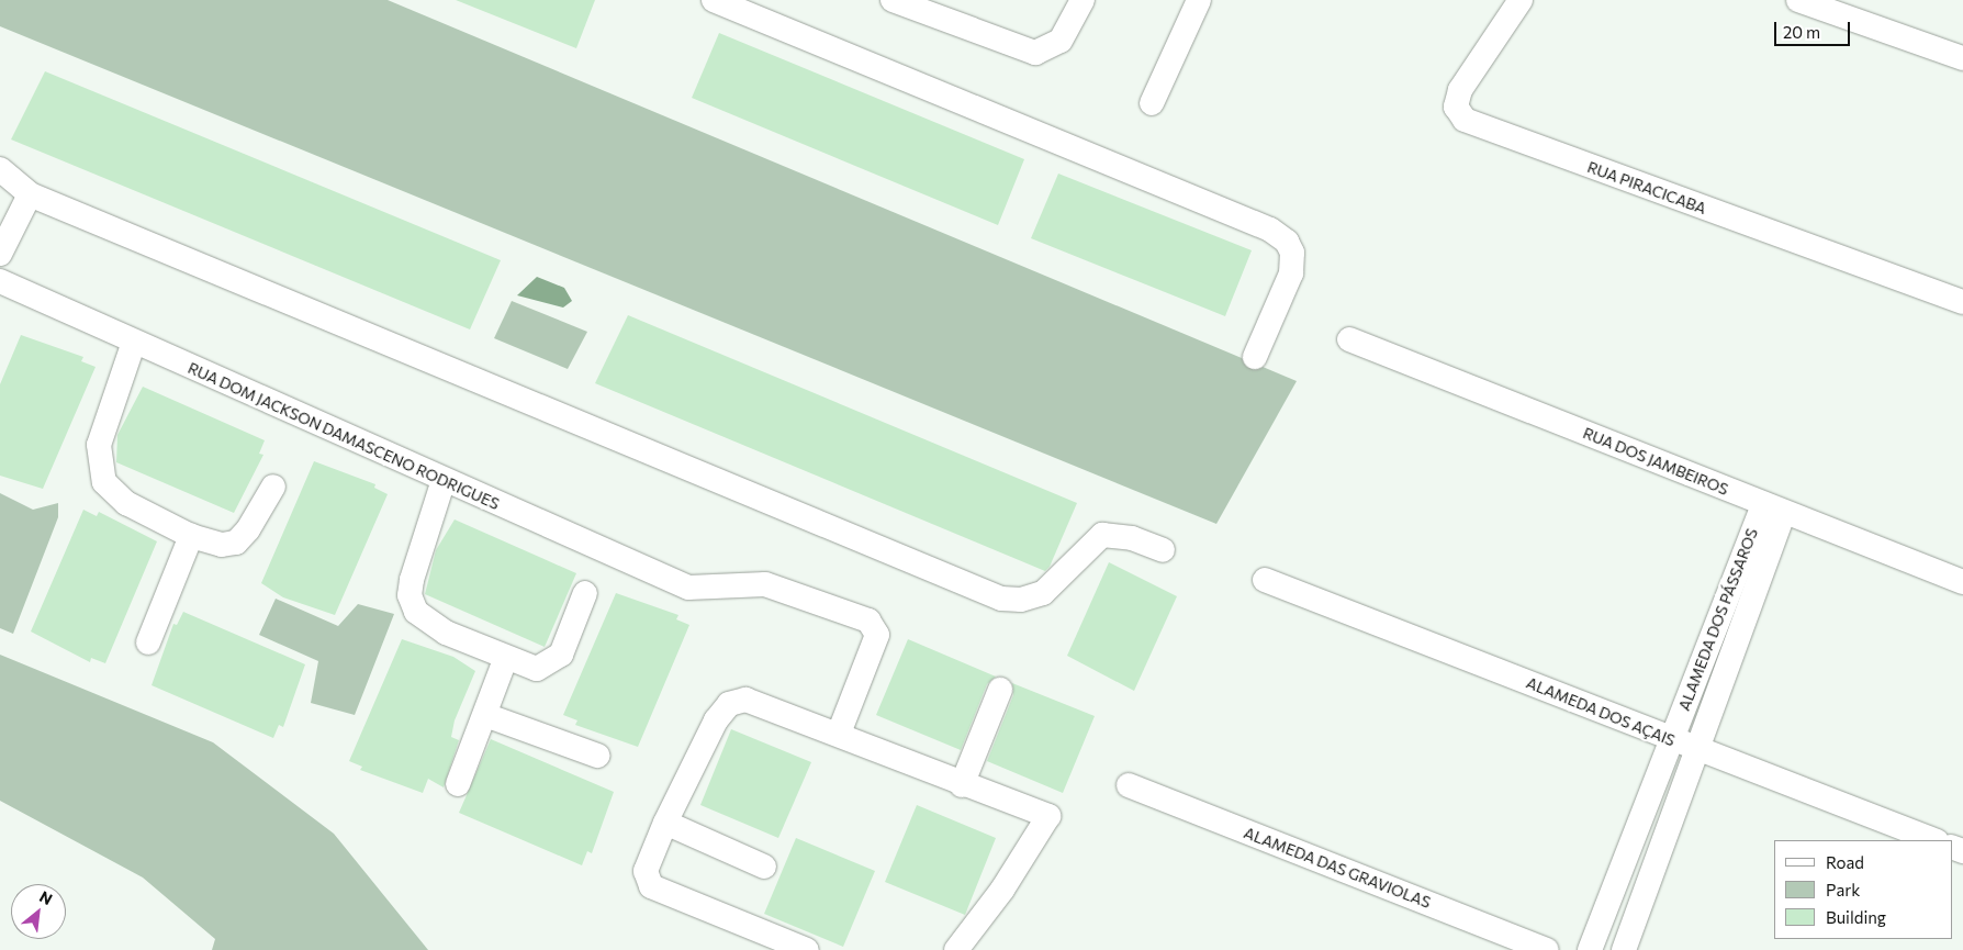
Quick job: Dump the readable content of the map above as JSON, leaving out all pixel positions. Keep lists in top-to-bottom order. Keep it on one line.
{"streets":{"street":["RUA PIRACICABA","RUA DOM JACKSON DAMASCENO RODRIGUES","RUA DOS JAMBEIROS","ALAMEDA DOS PÁSSAROS","ALAMEDA DOS AÇAIS","ALAMEDA DAS GRAVIOLAS"]},"crossings":[["RUA DOS JAMBEIROS","ALAMEDA DOS PÁSSAROS"],["ALAMEDA DOS PÁSSAROS","ALAMEDA DOS AÇAIS"]],"legend":["Road","Park","Building"],"scale_bar":"20 m","north":"top right"}
